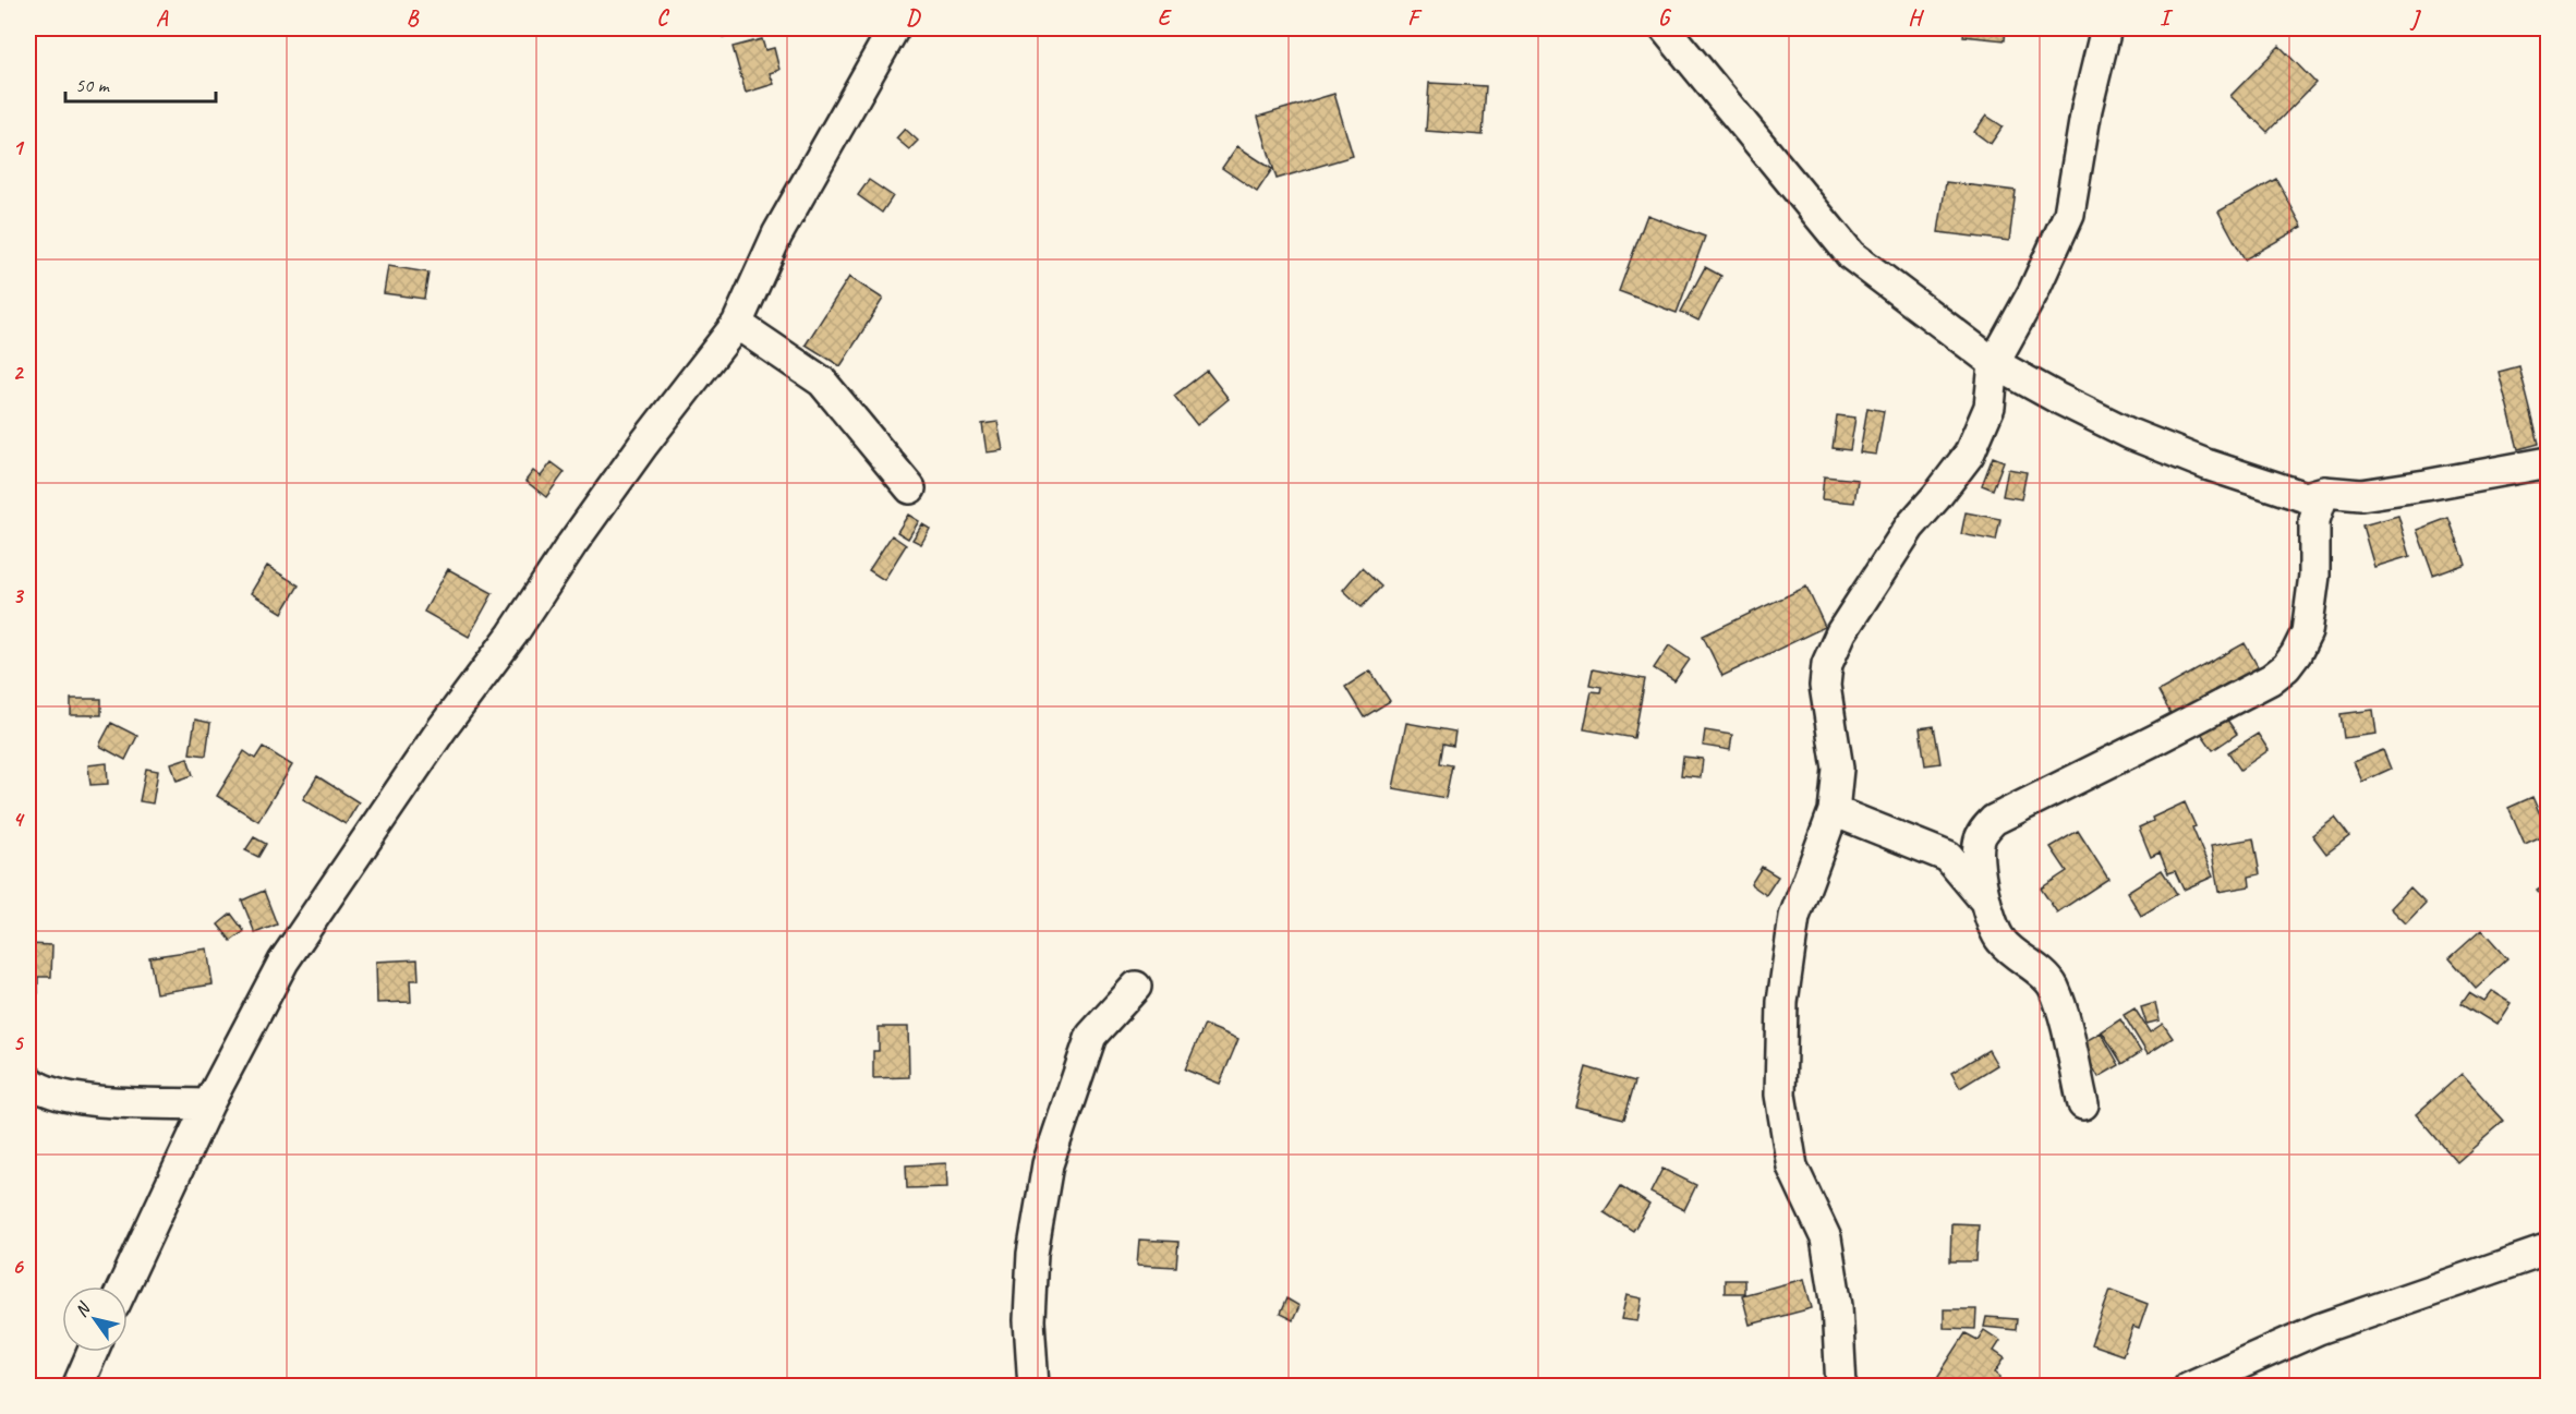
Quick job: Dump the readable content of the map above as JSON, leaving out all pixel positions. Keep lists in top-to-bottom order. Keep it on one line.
{"scale_bar":"50 m","north":"top left","grid":{"columns":["A","B","C","D","E","F","G","H","I","J"],"rows":["1","2","3","4","5","6"]}}
